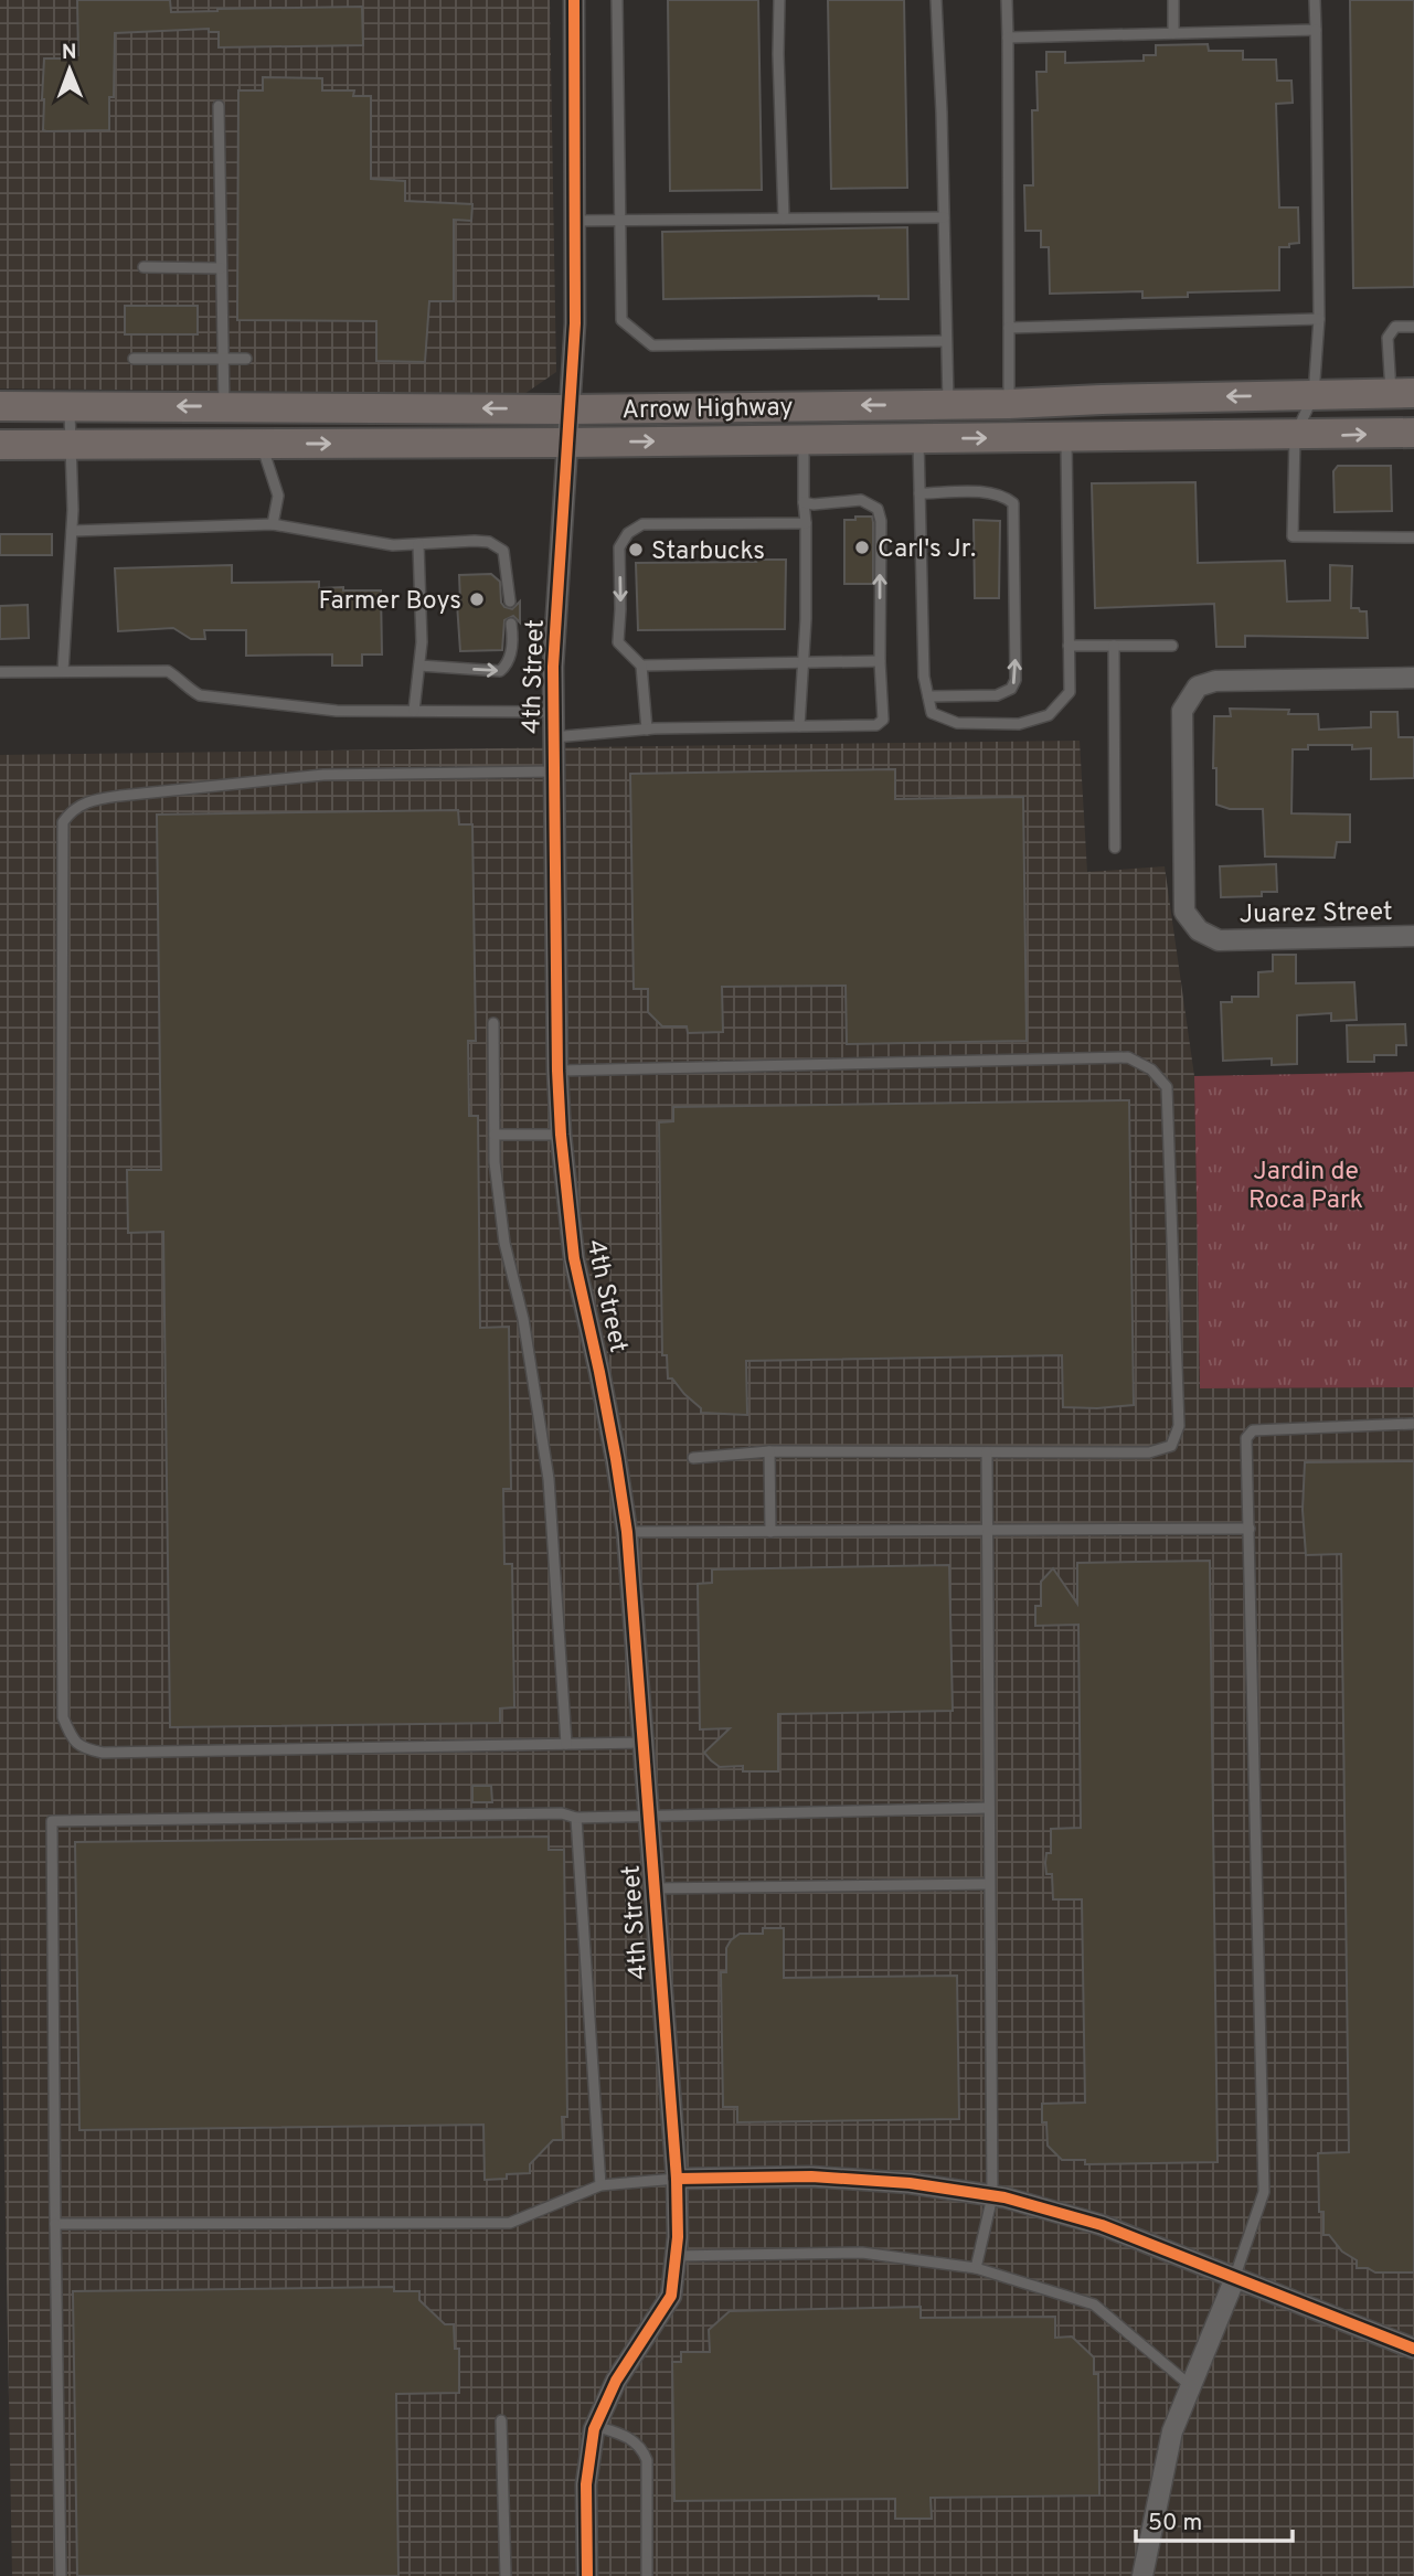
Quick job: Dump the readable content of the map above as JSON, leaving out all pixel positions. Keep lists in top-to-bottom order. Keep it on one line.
{"streets":{"main road":["Arrow Highway"],"street":["4th Street","Juarez Street"]},"crossings":[["Arrow Highway","4th Street"]],"parks":["Jardin de Roca Park"],"places":["Carl's Jr.","Starbucks","Farmer Boys"],"scale_bar":"50 m","north":"top"}
